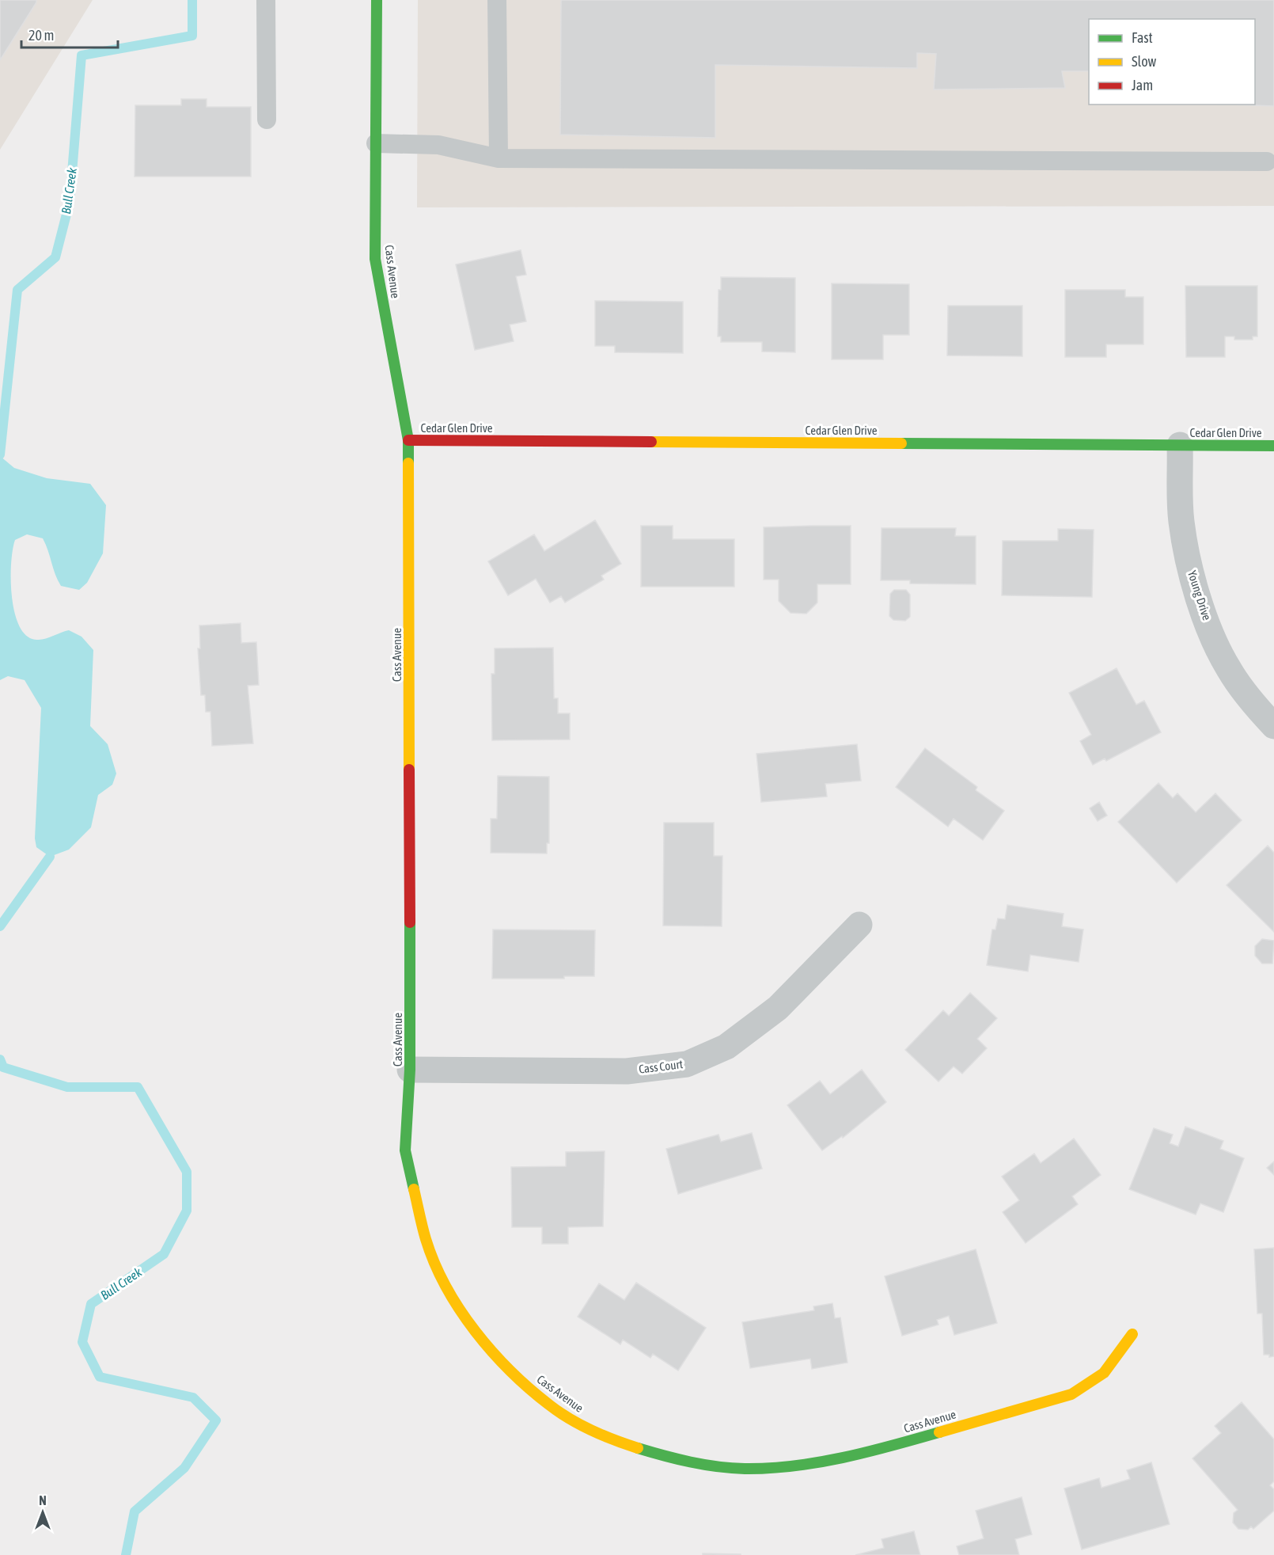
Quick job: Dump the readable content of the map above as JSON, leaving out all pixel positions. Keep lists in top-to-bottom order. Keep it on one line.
{"streets":{"street":["Cass Avenue","Cedar Glen Drive","Young Drive","Cass Court"]},"crossings":[["Cass Avenue","Cedar Glen Drive"],["Cass Avenue","Cass Court"],["Cedar Glen Drive","Young Drive"]],"water":["Bull Creek"],"legend":["Fast","Slow","Jam"],"scale_bar":"20 m","north":"top"}
